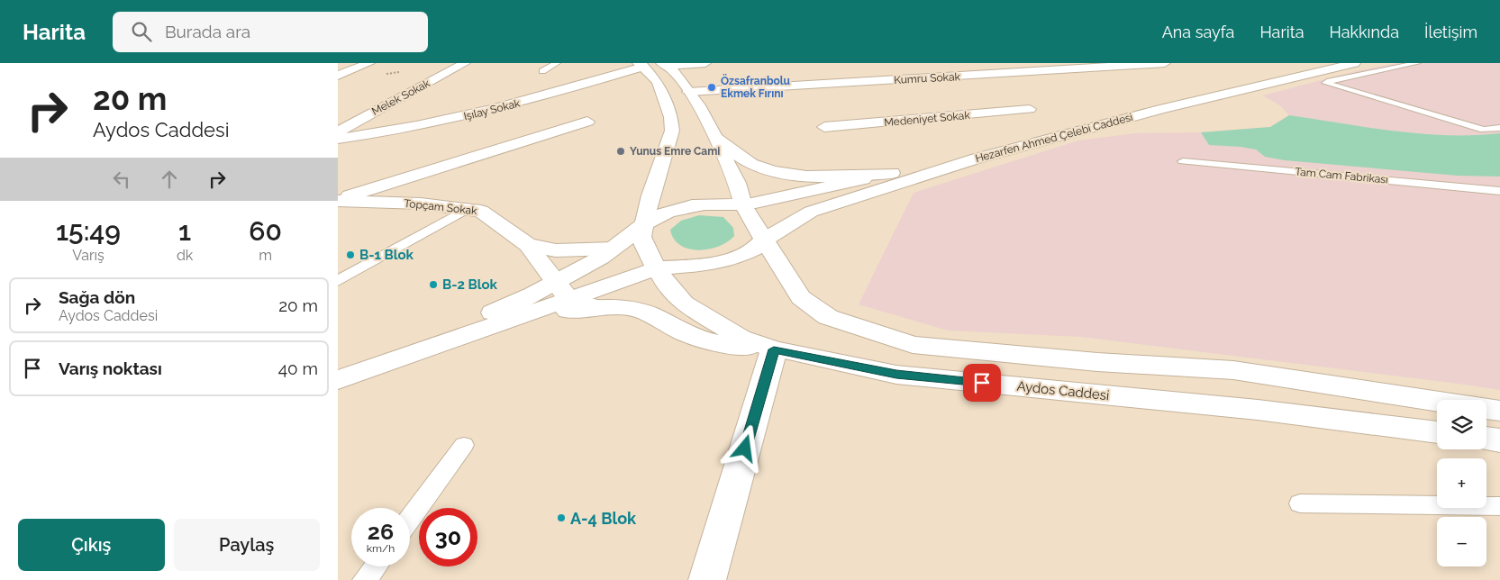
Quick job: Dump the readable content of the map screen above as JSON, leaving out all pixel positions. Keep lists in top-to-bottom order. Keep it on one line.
{"streets":{"street":["Kumru Sokak","Melek Sokak","Işılay Sokak","Medeniyet Sokak","Hezarfen Ahmed Çelebi Caddesi","Topçam Sokak","Aydos Caddesi"],"lane":["Tam Cam Fabrikası"]},"crossings":[["Hezarfen Ahmed Çelebi Caddesi","Topçam Sokak"],["Hezarfen Ahmed Çelebi Caddesi","Aydos Caddesi"]],"places":["Özsafranbolu Ekmek Fırını","Yunus Emre Cami","B-1 Blok","B-2 Blok","A-4 Blok"],"page":{"header":"Harita","search":"Burada ara","nav":["Ana sayfa","Harita","Hakkında","İletişim"],"turn":["20 m","Aydos Caddesi"],"eta":["15:49","Varış","1","dk","60","m"],"list":[{"name":"Sağa dön","note":"Aydos Caddesi","value":"20 m"},{"name":"Varış noktası","value":"40 m"}],"map_buttons":["+","−"],"speed":"26 km/h","limit":"30","buttons":["Çıkış","Paylaş"]}}
